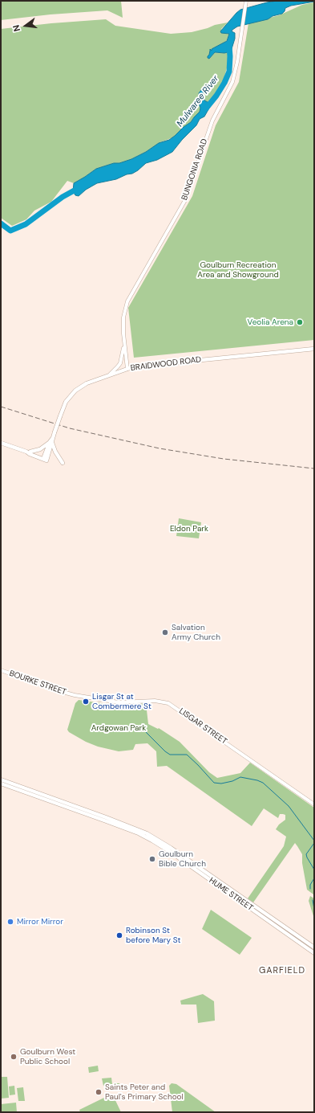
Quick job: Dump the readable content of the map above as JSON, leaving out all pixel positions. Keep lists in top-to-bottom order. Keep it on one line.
{"streets":{"main road":["BRAIDWOOD ROAD","HUME STREET"],"street":["BUNGONIA ROAD","BOURKE STREET","LISGAR STREET"]},"crossings":[["BUNGONIA ROAD","BRAIDWOOD ROAD"],["BOURKE STREET","LISGAR STREET"]],"districts":["GARFIELD"],"water":["Mulwaree River"],"parks":["Goulburn Recreation Area and Showground","Eldon Park","Ardgowan Park"],"places":["Veolia Arena","Salvation Army Church","Lisgar St at Combermere St","Goulburn Bible Church","Mirror Mirror","Robinson St before Mary St","Goulburn West Public School","Saints Peter and Paul's Primary School"],"north":"left"}
